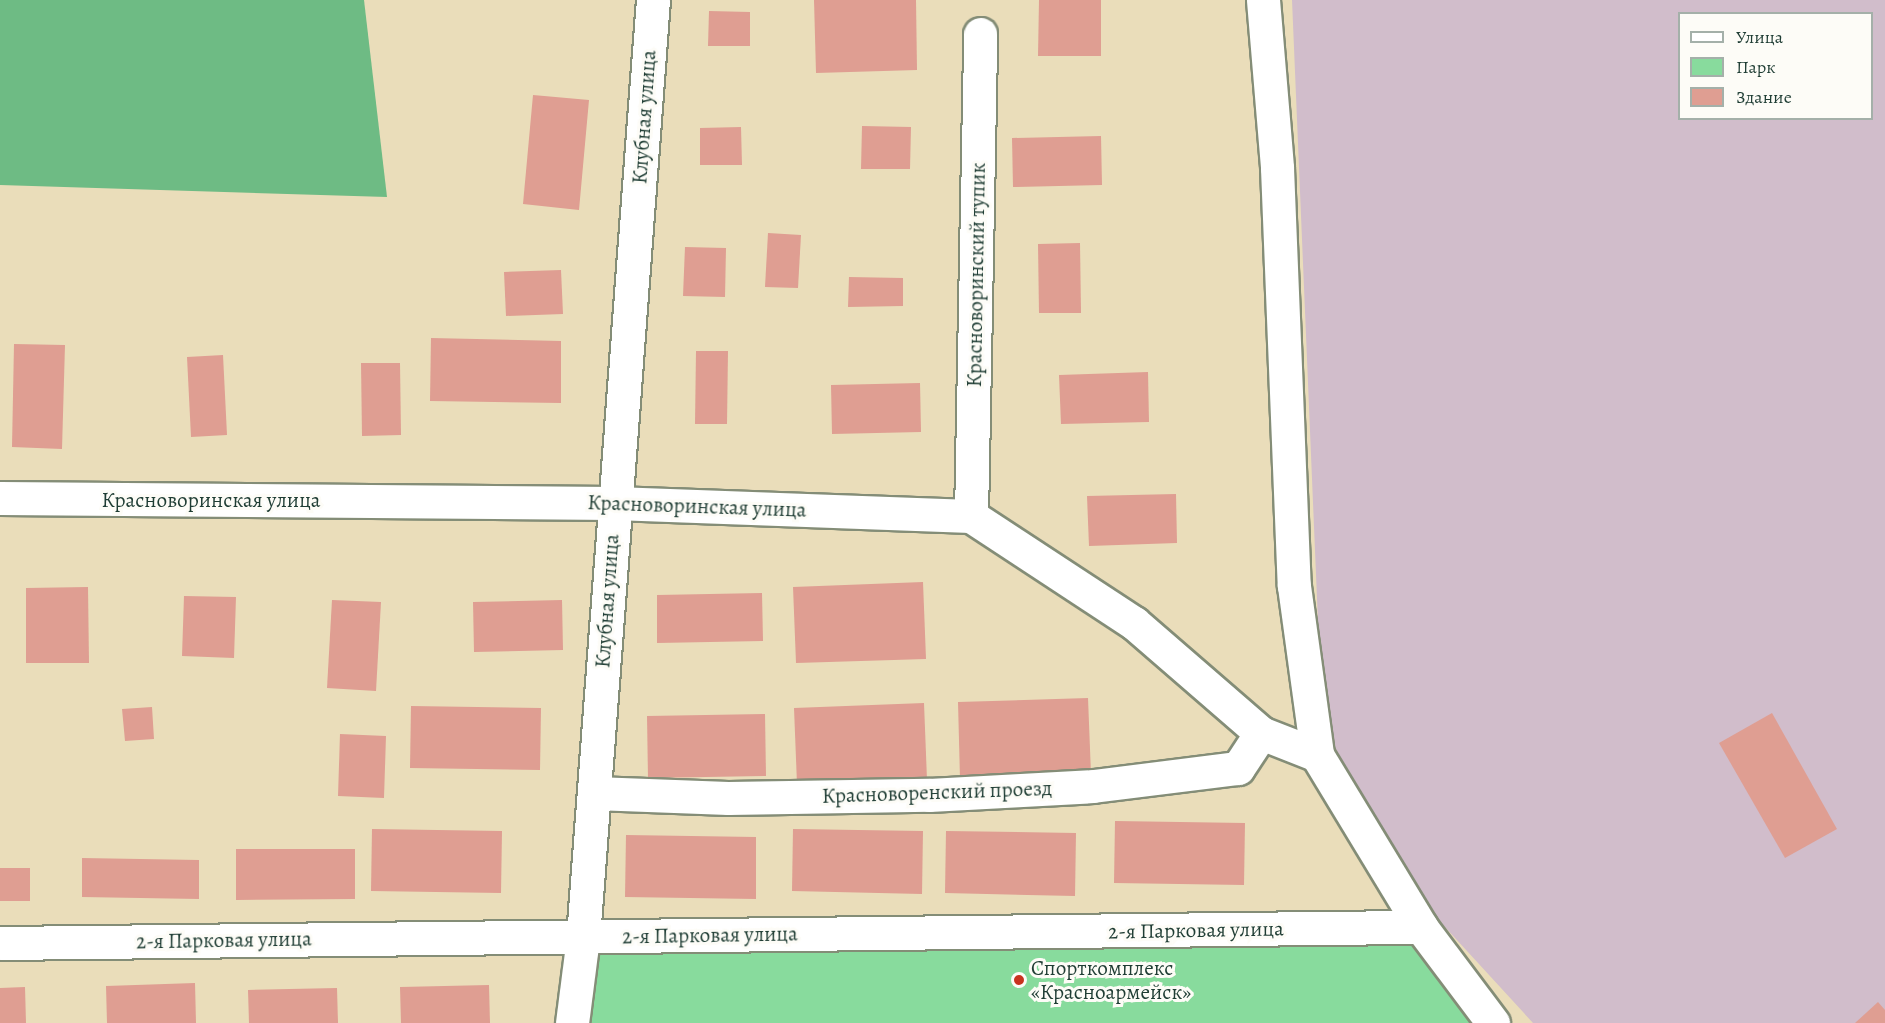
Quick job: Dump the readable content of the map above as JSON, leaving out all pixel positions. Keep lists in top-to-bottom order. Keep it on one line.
{"streets":{"street":["Клубная улица","Красноворинский тупик","Красноворинская улица","Красноворенский проезд","2-я Парковая улица"]},"crossings":[["Клубная улица","Красноворинская улица"],["Клубная улица","Красноворенский проезд"],["Клубная улица","2-я Парковая улица"],["Красноворинский тупик","Красноворинская улица"]],"places":["Спорткомплекс «Красноармейск»"],"legend":["Улица","Парк","Здание"]}
